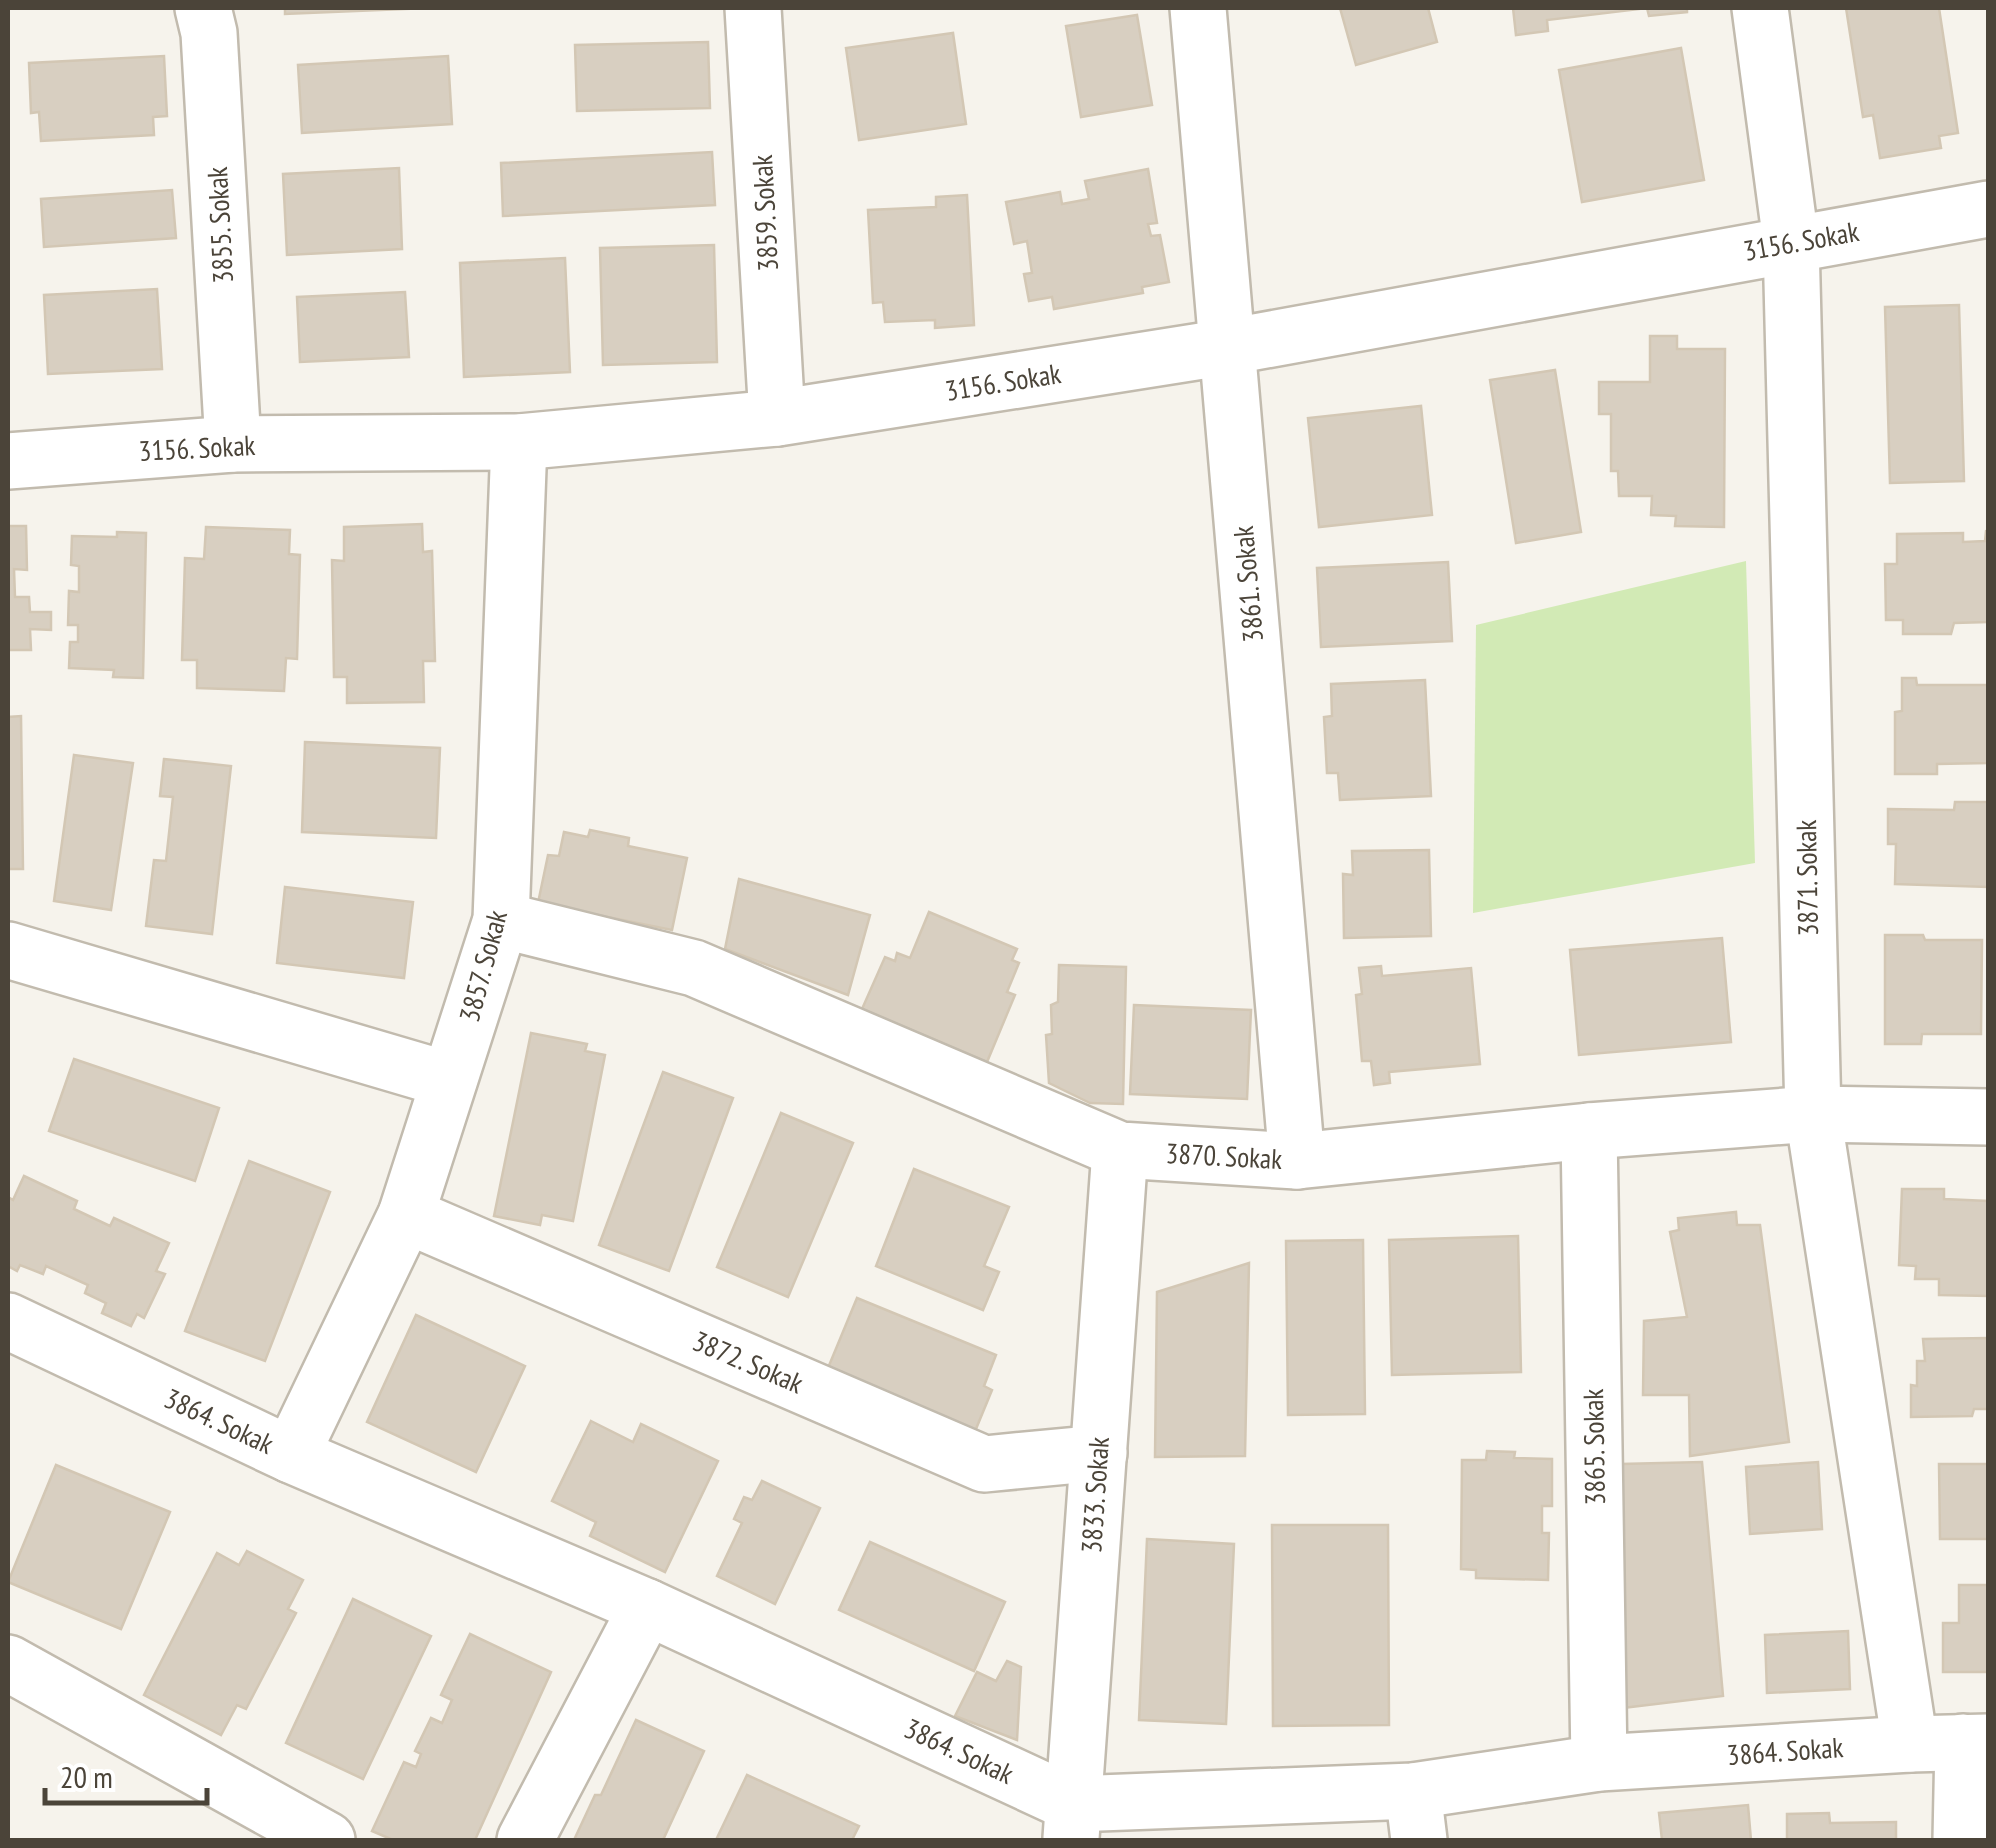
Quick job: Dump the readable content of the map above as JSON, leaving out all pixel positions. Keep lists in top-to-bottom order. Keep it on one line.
{"streets":{"street":["3859. Sokak","3855. Sokak","3156. Sokak","3861. Sokak","3871. Sokak","3857. Sokak","3870. Sokak","3872. Sokak","3864. Sokak","3865. Sokak","3833. Sokak"]},"crossings":[["3859. Sokak","3156. Sokak"],["3855. Sokak","3156. Sokak"],["3156. Sokak","3861. Sokak"],["3156. Sokak","3871. Sokak"],["3156. Sokak","3857. Sokak"],["3861. Sokak","3870. Sokak"],["3871. Sokak","3870. Sokak"],["3871. Sokak","3864. Sokak"],["3857. Sokak","3870. Sokak"],["3857. Sokak","3872. Sokak"],["3857. Sokak","3864. Sokak"],["3870. Sokak","3865. Sokak"],["3870. Sokak","3833. Sokak"],["3872. Sokak","3833. Sokak"],["3864. Sokak","3865. Sokak"],["3864. Sokak","3833. Sokak"]],"scale_bar":"20 m"}
